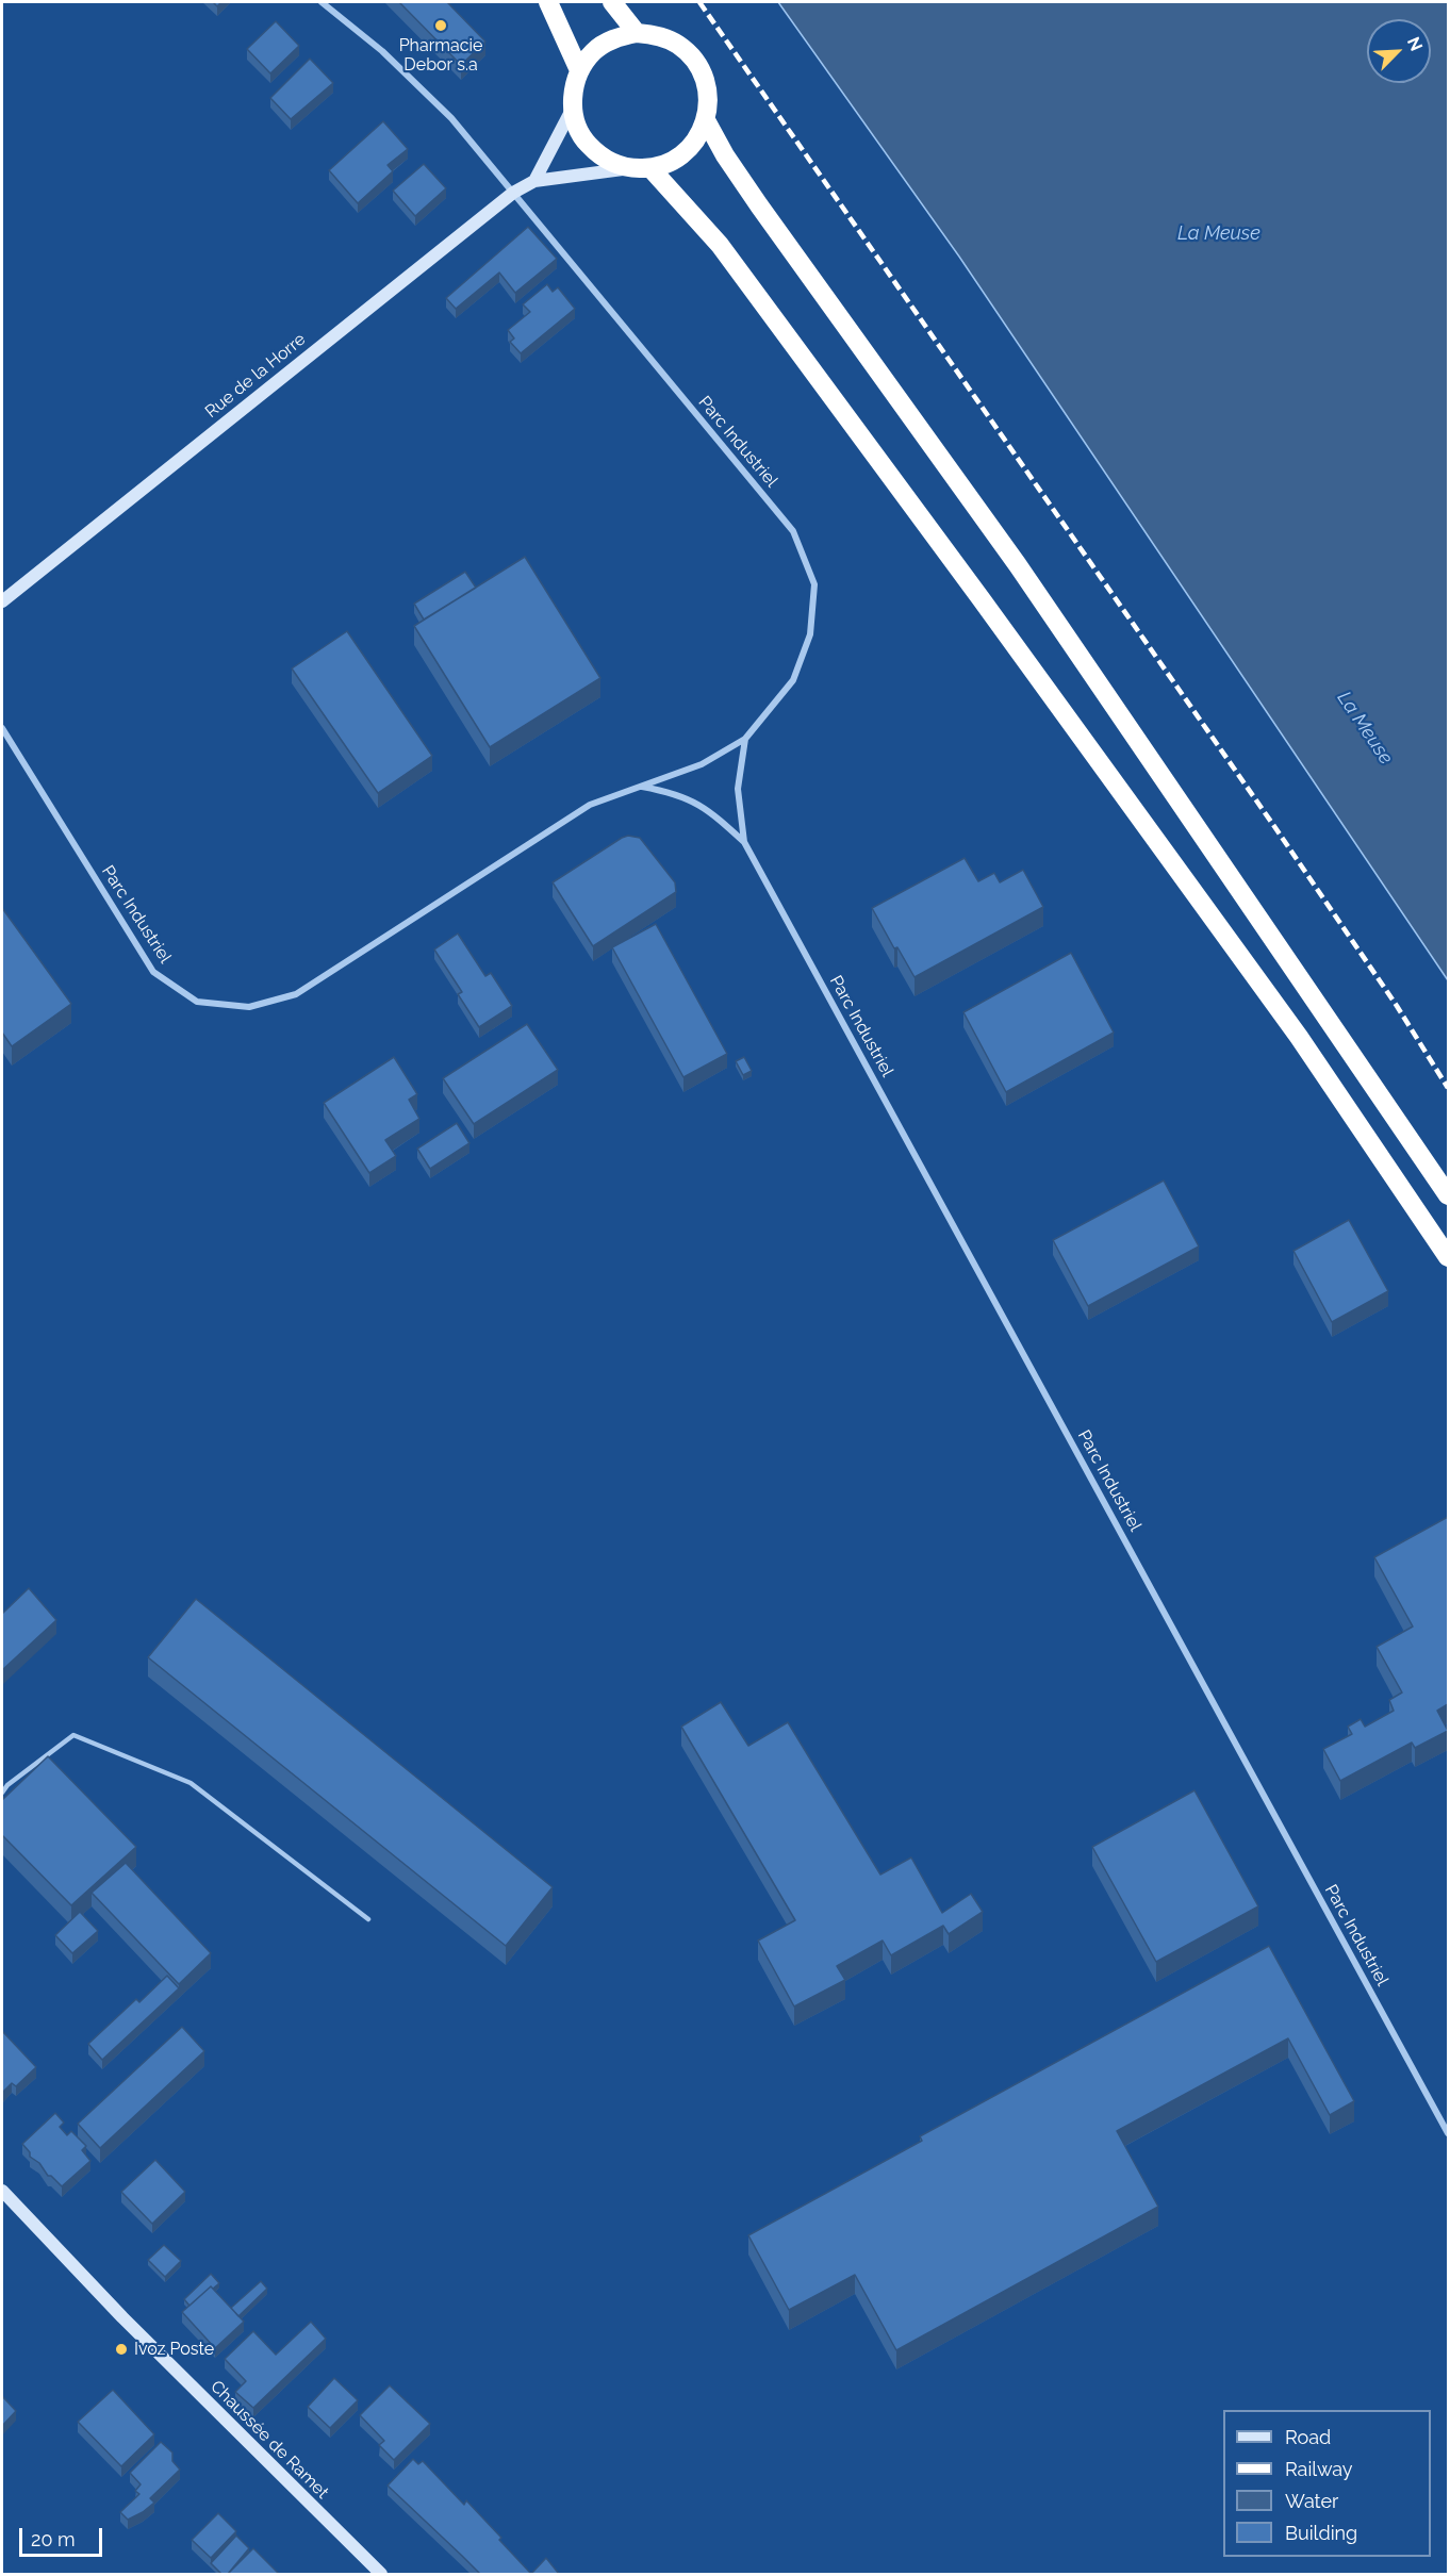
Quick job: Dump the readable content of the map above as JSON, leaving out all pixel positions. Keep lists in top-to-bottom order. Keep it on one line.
{"streets":{"street":["Rue de la Horre","Parc Industriel","Chaussée de Ramet"]},"crossings":[["Rue de la Horre","Parc Industriel"]],"water":["La Meuse"],"places":["Pharmacie Debor s.a","Ivoz Poste"],"legend":["Road","Railway","Water","Building"],"scale_bar":"20 m","north":"top right"}
